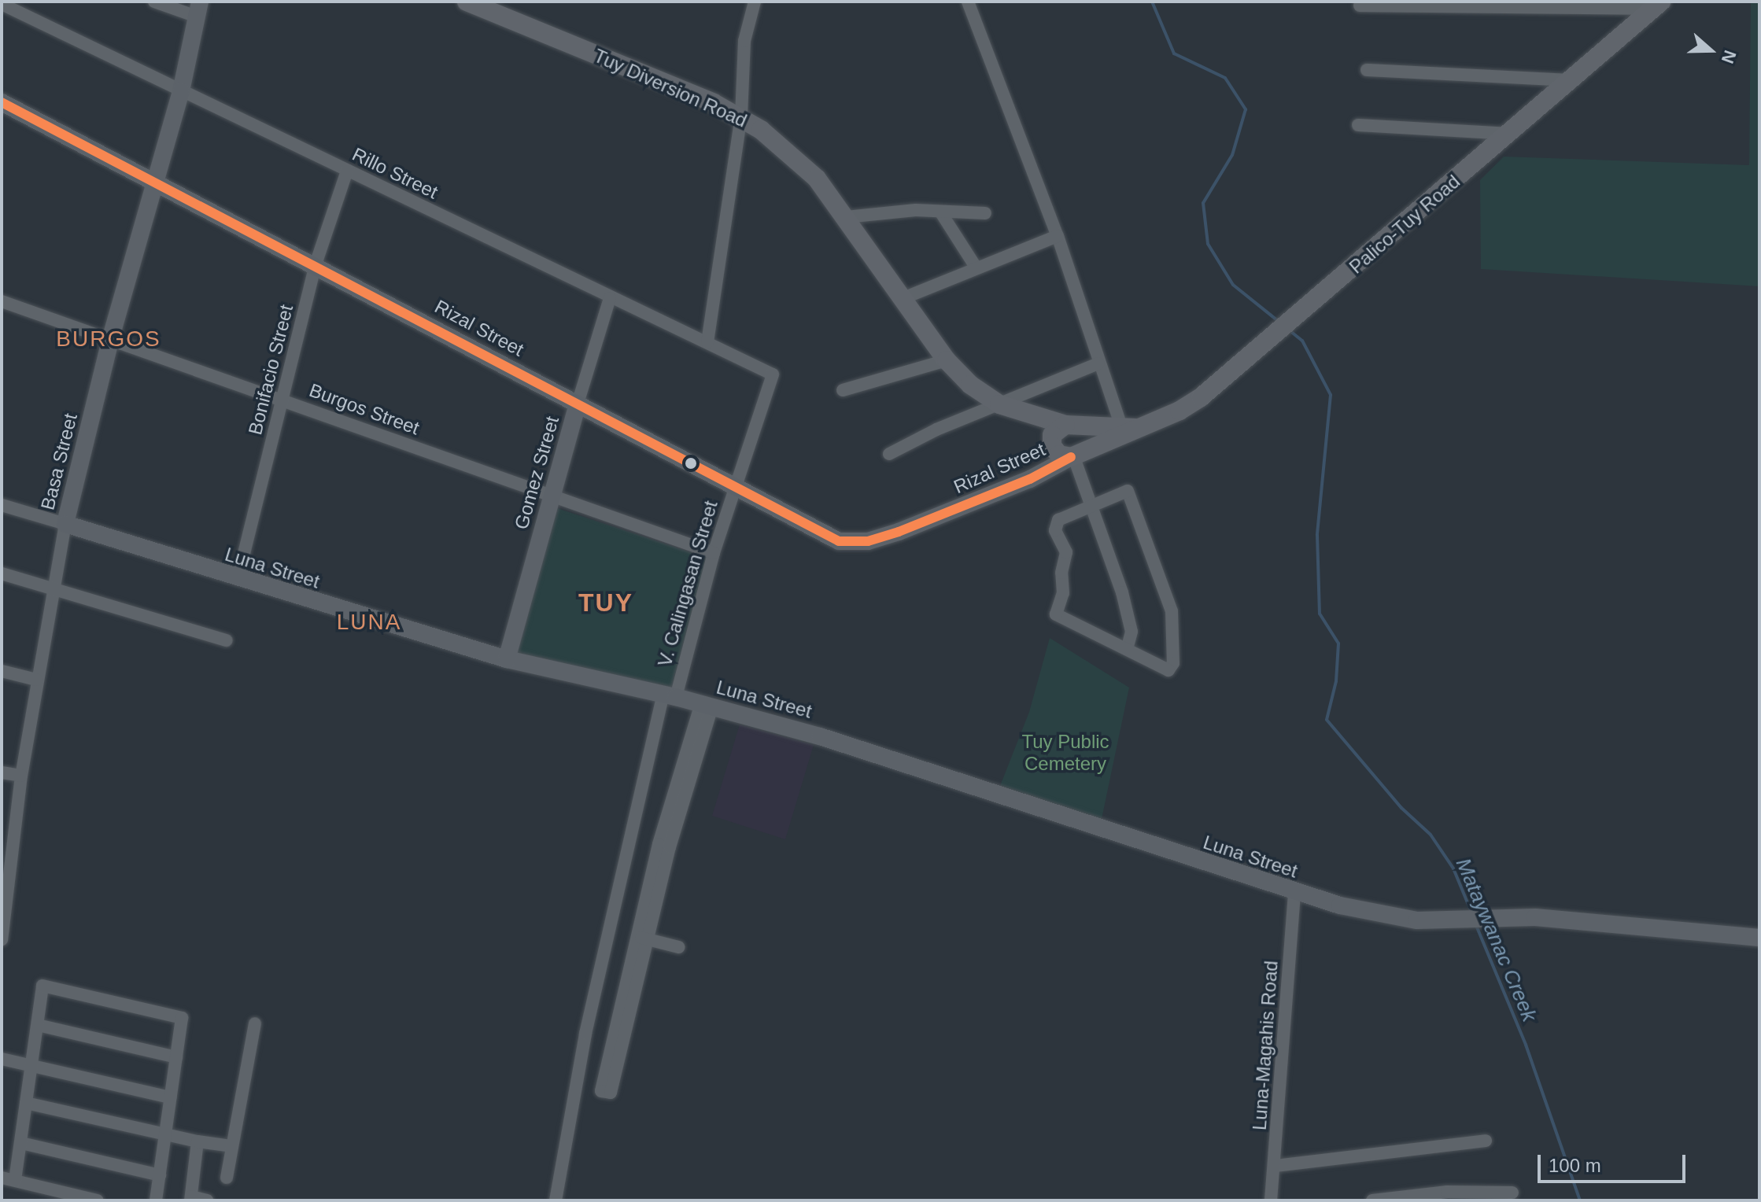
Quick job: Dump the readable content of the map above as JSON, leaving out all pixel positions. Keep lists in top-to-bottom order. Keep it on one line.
{"streets":{"main road":["Tuy Diversion Road","Palico-Tuy Road"],"street":["Rillo Street","Rizal Street","Bonifacio Street","Burgos Street","Basa Street","Gomez Street","Luna Street","V. Calingasan Street","Luna-Magahis Road"]},"crossings":[["Tuy Diversion Road","Palico-Tuy Road"],["Tuy Diversion Road","Rizal Street"],["Rillo Street","Bonifacio Street"],["Rillo Street","Basa Street"],["Rillo Street","Gomez Street"],["Rillo Street","V. Calingasan Street"],["Palico-Tuy Road","Rizal Street"],["Rizal Street","Bonifacio Street"],["Rizal Street","Basa Street"],["Rizal Street","Gomez Street"],["Rizal Street","V. Calingasan Street"],["Bonifacio Street","Burgos Street"],["Bonifacio Street","Luna Street"],["Burgos Street","Basa Street"],["Burgos Street","Gomez Street"],["Burgos Street","V. Calingasan Street"],["Basa Street","Luna Street"],["Gomez Street","Luna Street"],["Luna Street","V. Calingasan Street"],["Luna Street","Luna-Magahis Road"]],"districts":["BURGOS","TUY","LUNA"],"water":["Mataywanac Creek"],"parks":["Tuy Public Cemetery"],"scale_bar":"100 m","north":"right"}
